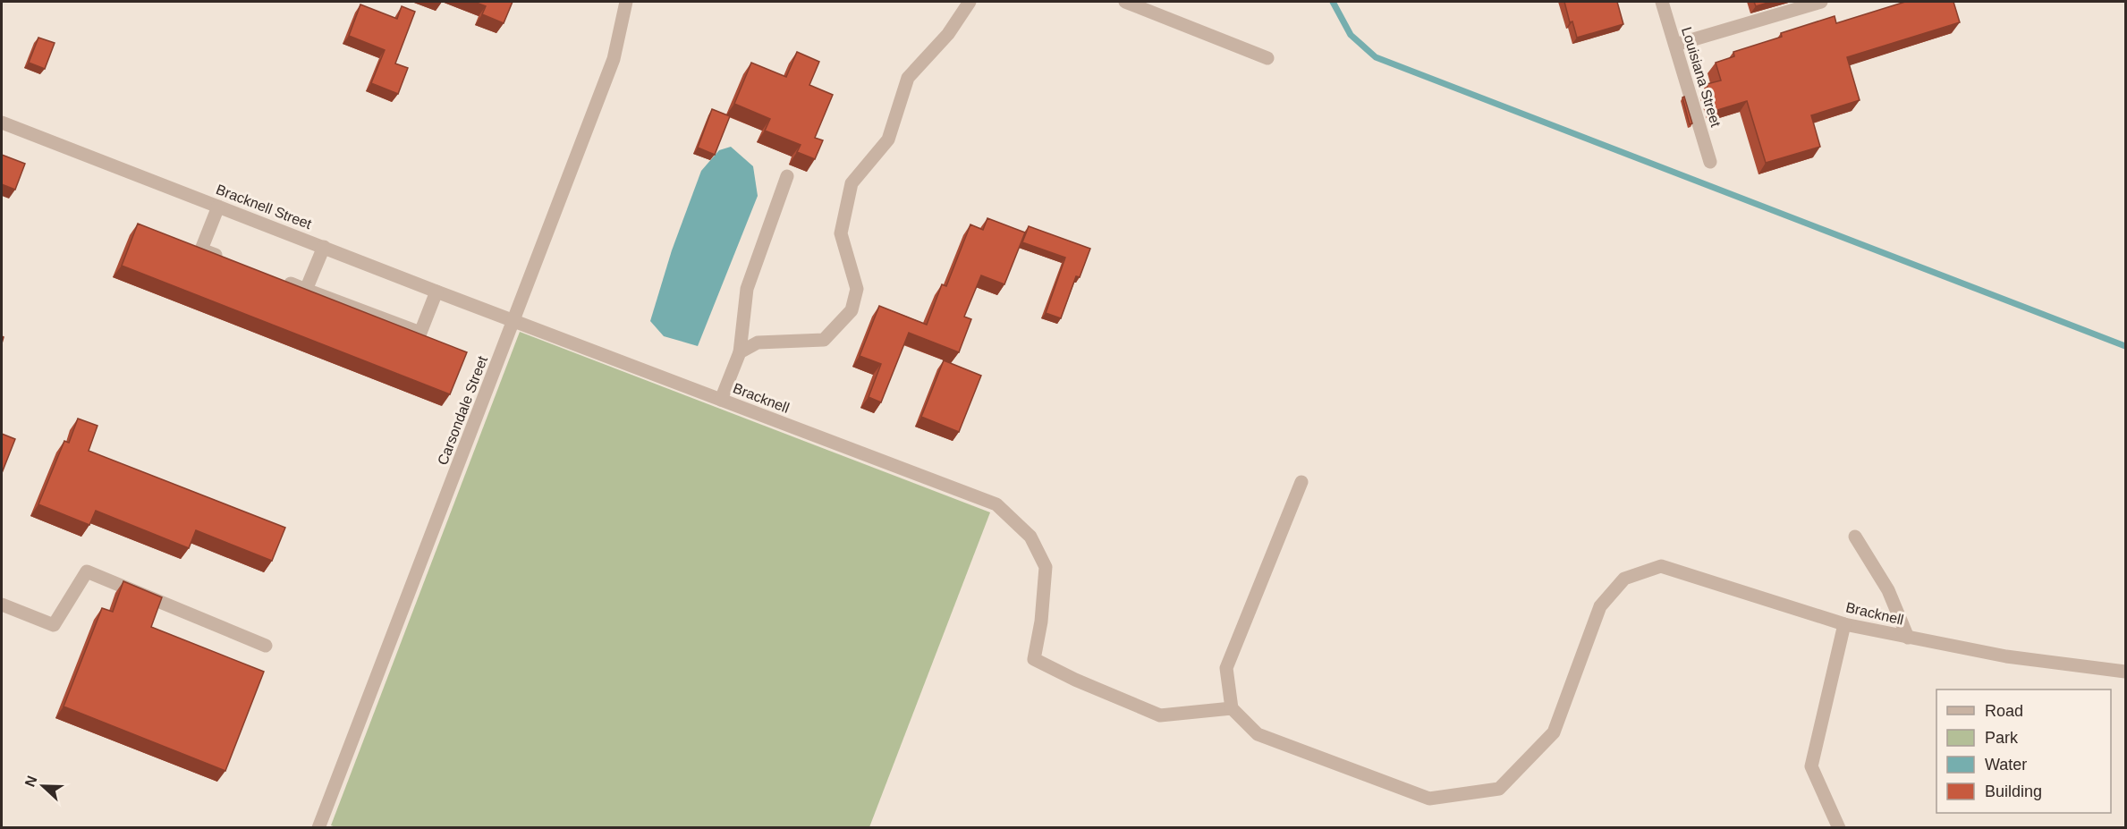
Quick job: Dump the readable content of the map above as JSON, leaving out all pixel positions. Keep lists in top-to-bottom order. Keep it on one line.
{"streets":{"street":["Louisiana Street","Bracknell Street","Bracknell","Carsondale Street"]},"crossings":[["Bracknell Street","Bracknell"],["Bracknell Street","Carsondale Street"],["Bracknell","Carsondale Street"]],"legend":["Road","Park","Water","Building"],"north":"left"}
